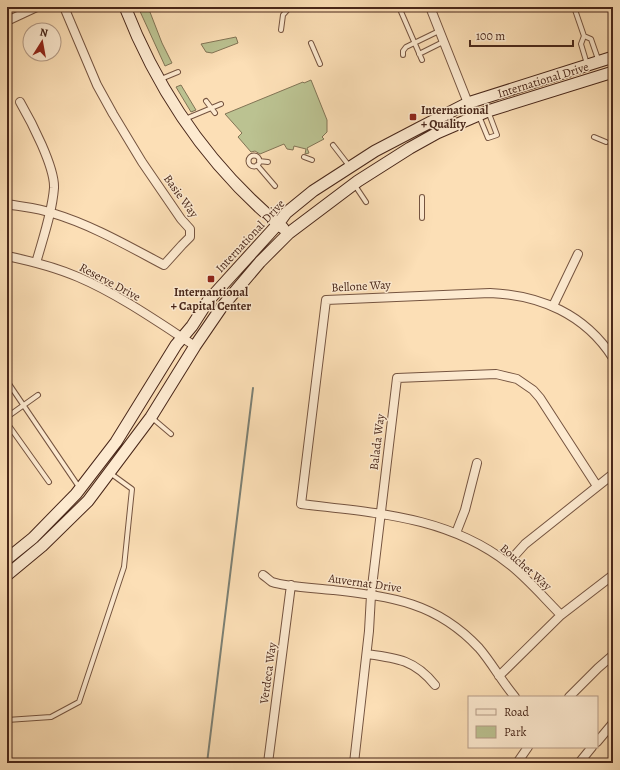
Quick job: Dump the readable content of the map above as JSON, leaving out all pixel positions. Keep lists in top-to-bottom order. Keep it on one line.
{"streets":{"main road":["International Drive"],"street":["Basie Way","Reserve Drive","Bellone Way","Balada Way","Bouchet Way","Auvernat Drive","Verdeca Way"]},"crossings":[["International Drive","Reserve Drive"],["Bellone Way","Balada Way"],["Bellone Way","Bouchet Way"],["Balada Way","Bouchet Way"],["Balada Way","Auvernat Drive"],["Auvernat Drive","Verdeca Way"]],"places":{"transit":["International + Quality","Internantional + Capital Center"]},"legend":["Road","Park"],"scale_bar":"100 m","north":"top"}
